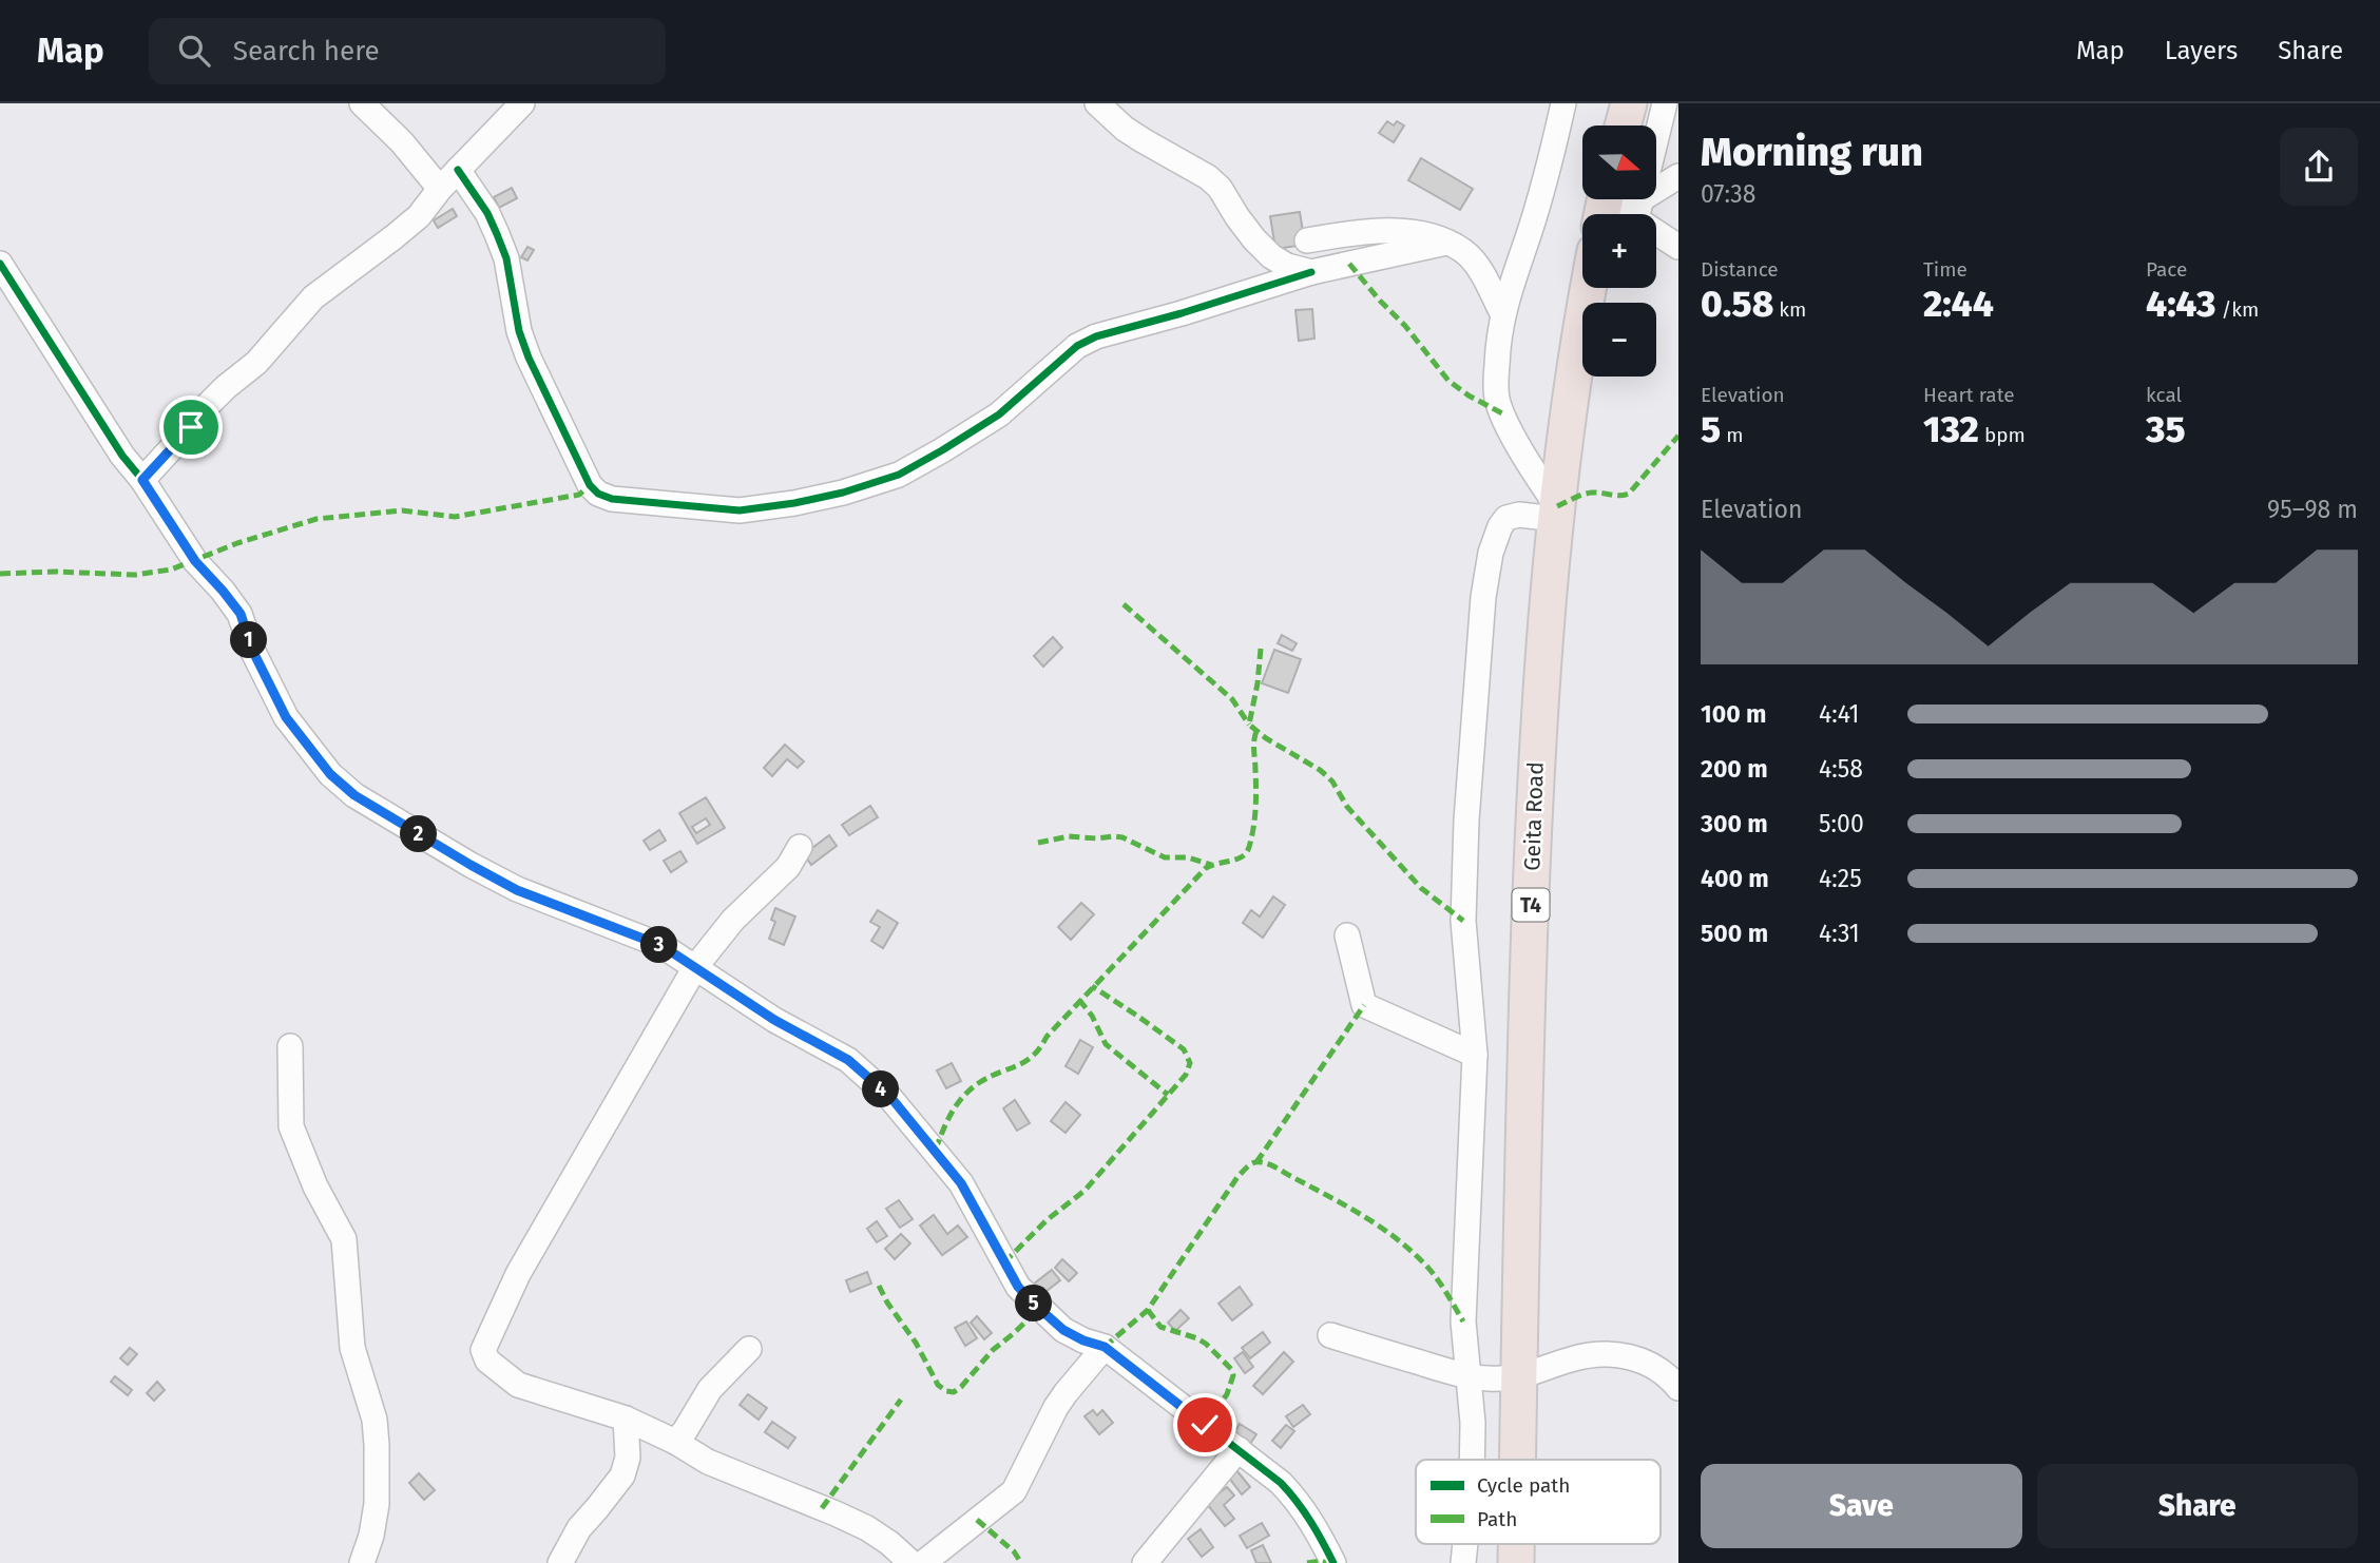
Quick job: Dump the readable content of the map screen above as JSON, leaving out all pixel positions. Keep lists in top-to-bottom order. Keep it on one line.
{"streets":{"highway":["Geita Road","T4"]},"legend":["Cycle path","Path"],"north":"right","page":{"header":"Map","search":"Search here","nav":["Map","Layers","Share"],"heading":["Morning run","07:38"],"map_buttons":["+","−"],"stats":[["Distance","0.58 km"],["Time","2:44"],["Pace","4:43 /km"],["Elevation","5 m"],["Heart rate","132 bpm"],["kcal","35"]],"chart":["Elevation","95–98 m"],"pins":["1","2","3","4","5"],"list":[{"name":"100 m","note":"4:41"},{"name":"200 m","note":"4:58"},{"name":"300 m","note":"5:00"},{"name":"400 m","note":"4:25"},{"name":"500 m","note":"4:31"}],"buttons":["Save","Share"]}}
